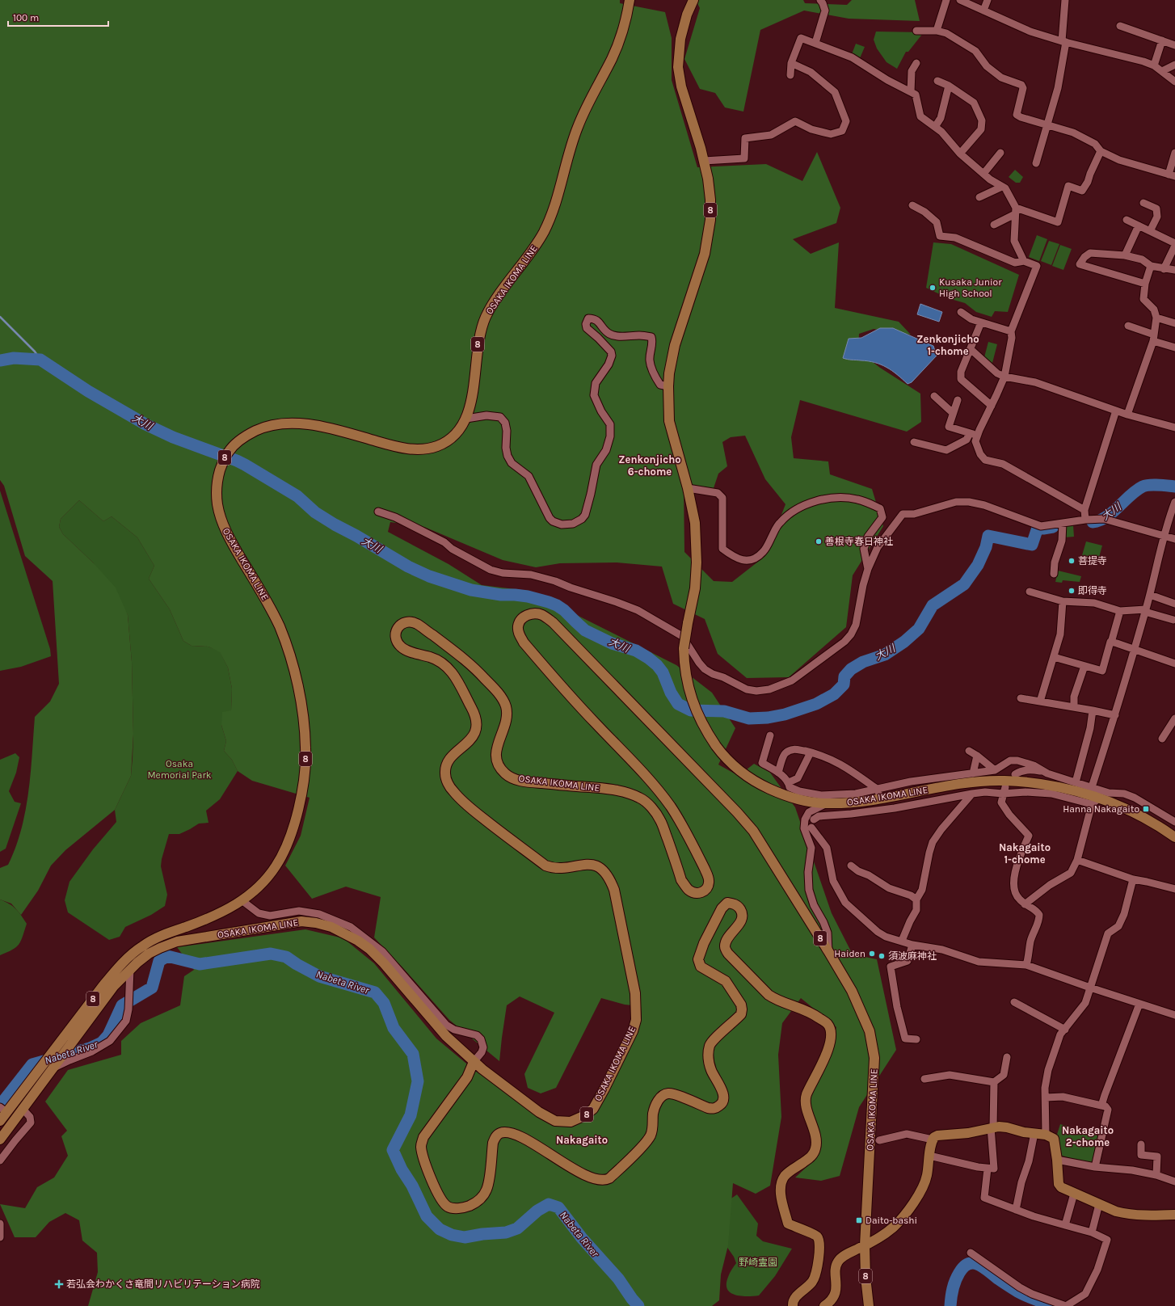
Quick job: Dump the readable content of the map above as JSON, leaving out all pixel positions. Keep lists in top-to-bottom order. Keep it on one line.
{"streets":{"main road":["8","OSAKA IKOMA LINE"]},"districts":["Zenkonjicho 1-chome","Zenkonjicho 6-chome","Nakagaito 1-chome","Nakagaito 2-chome","Nakagaito"],"water":["大川","Nabeta River"],"parks":["Osaka Memorial Park","野崎霊園"],"places":{"other":["Kusaka Junior High School","善根寺春日神社","菩提寺","即得寺","Haiden","須波麻神社"],"transit":["Hanna Nakagaito","Daito-bashi"],"health":["若弘会わかくさ竜間リハビリテーション病院"]},"scale_bar":"100 m"}
